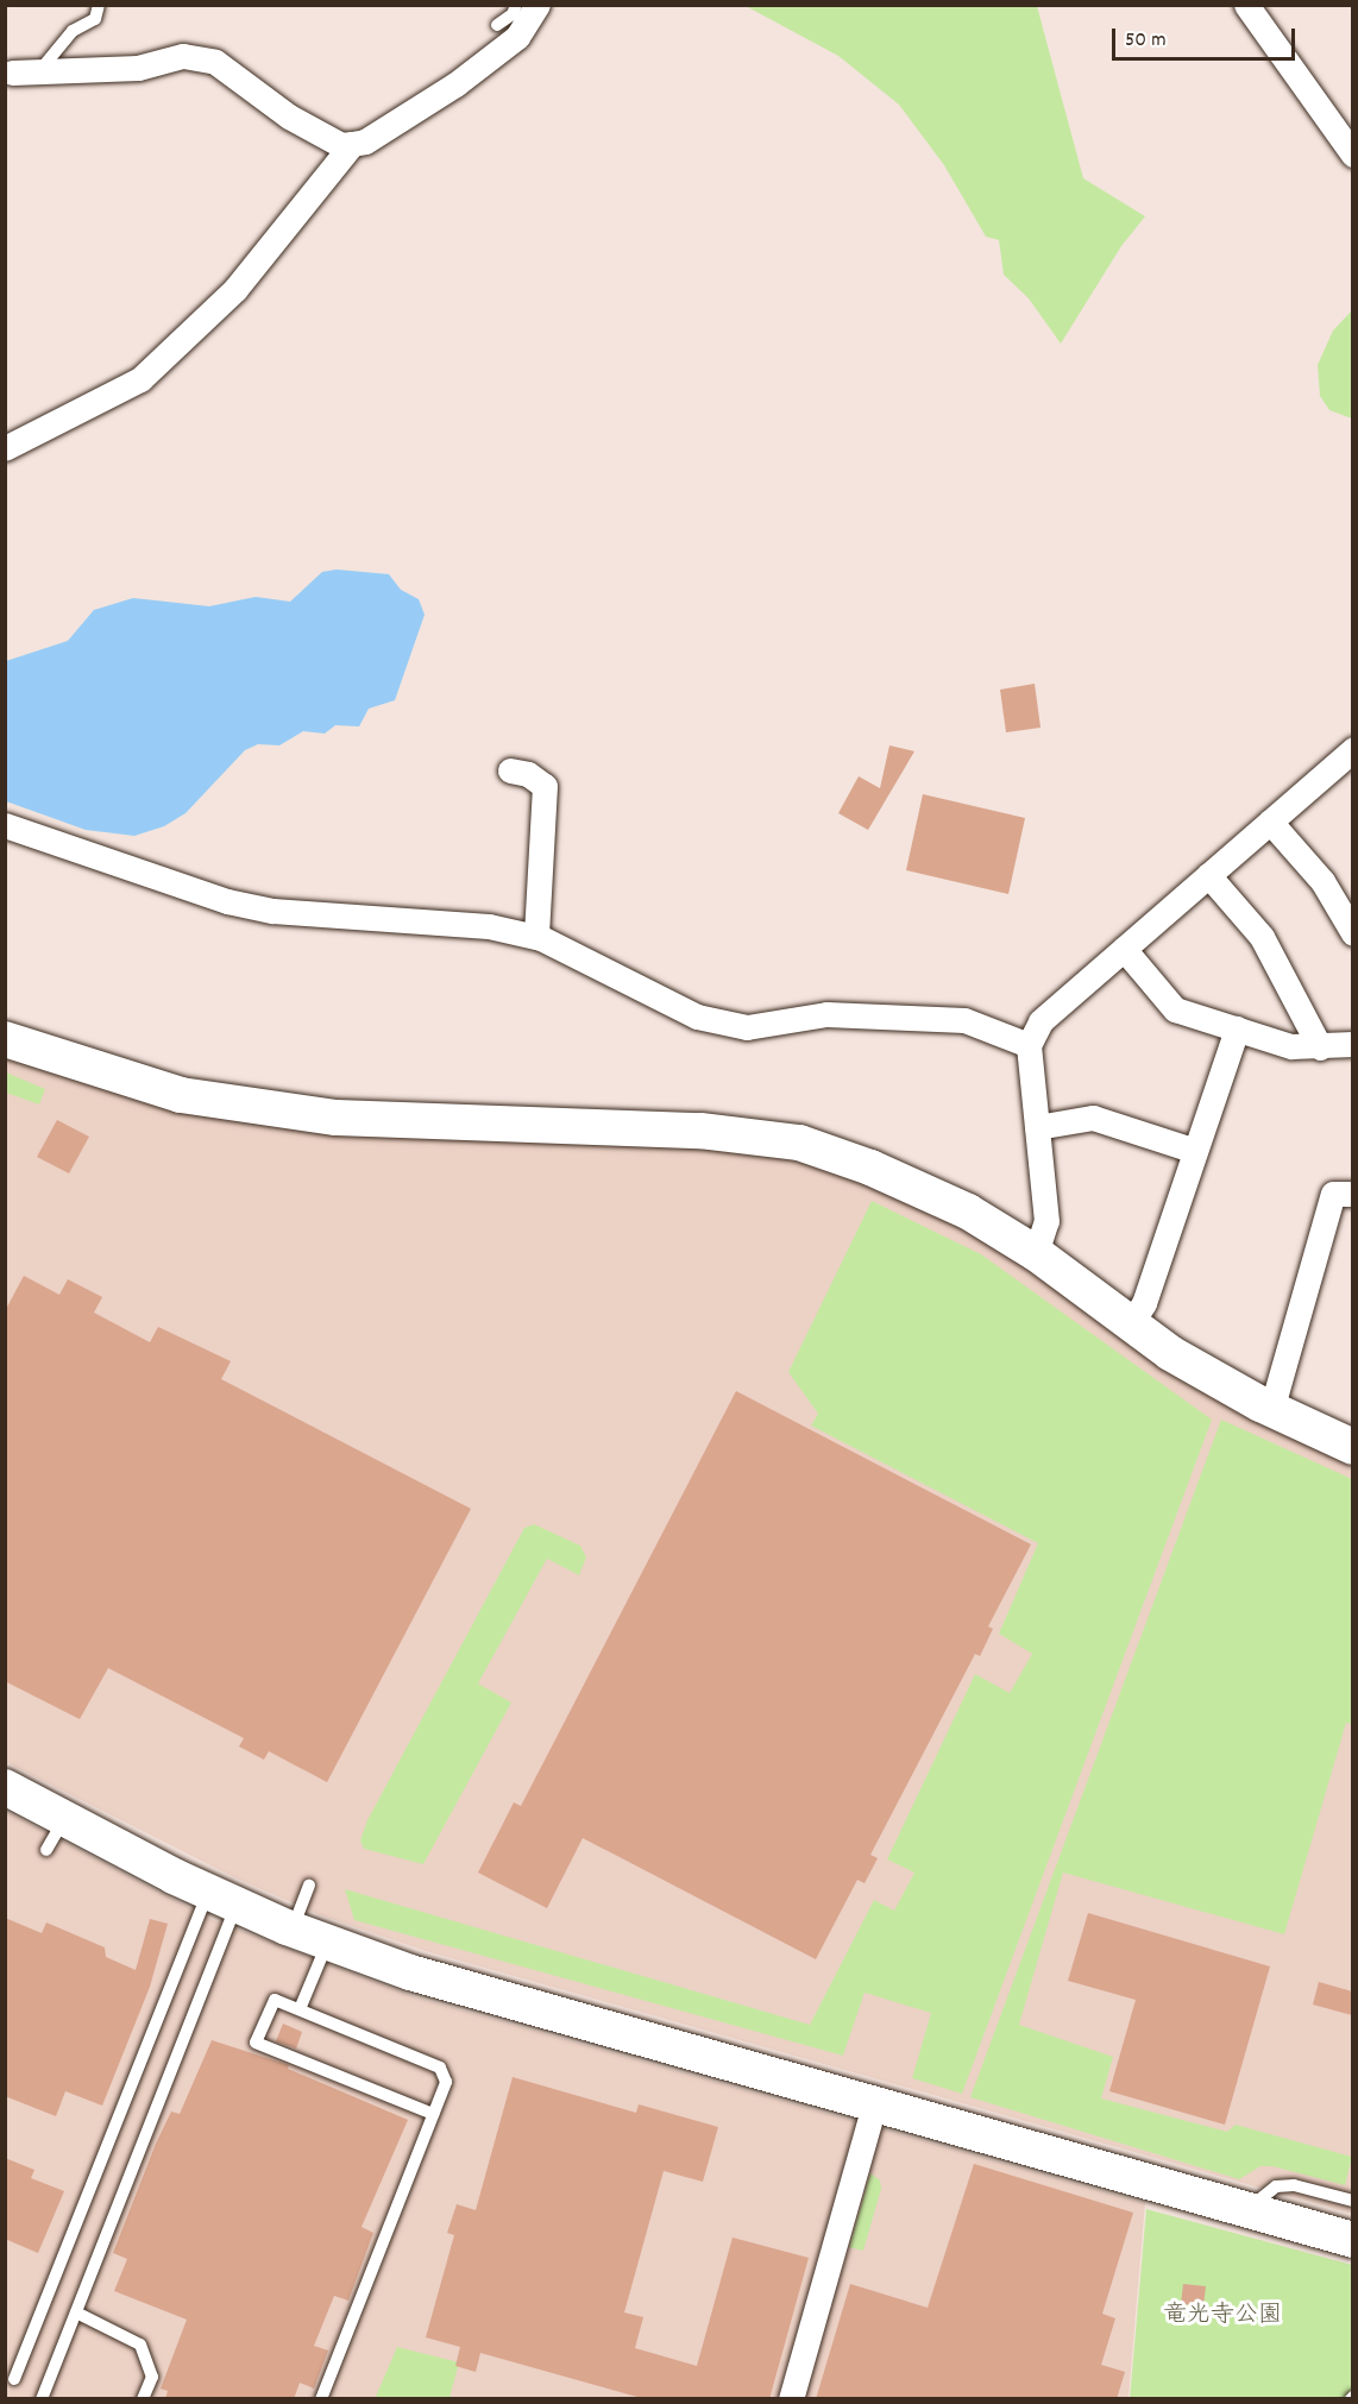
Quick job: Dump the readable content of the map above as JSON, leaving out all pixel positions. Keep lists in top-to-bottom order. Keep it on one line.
{"parks":["竜光寺公園"],"scale_bar":"50 m"}
